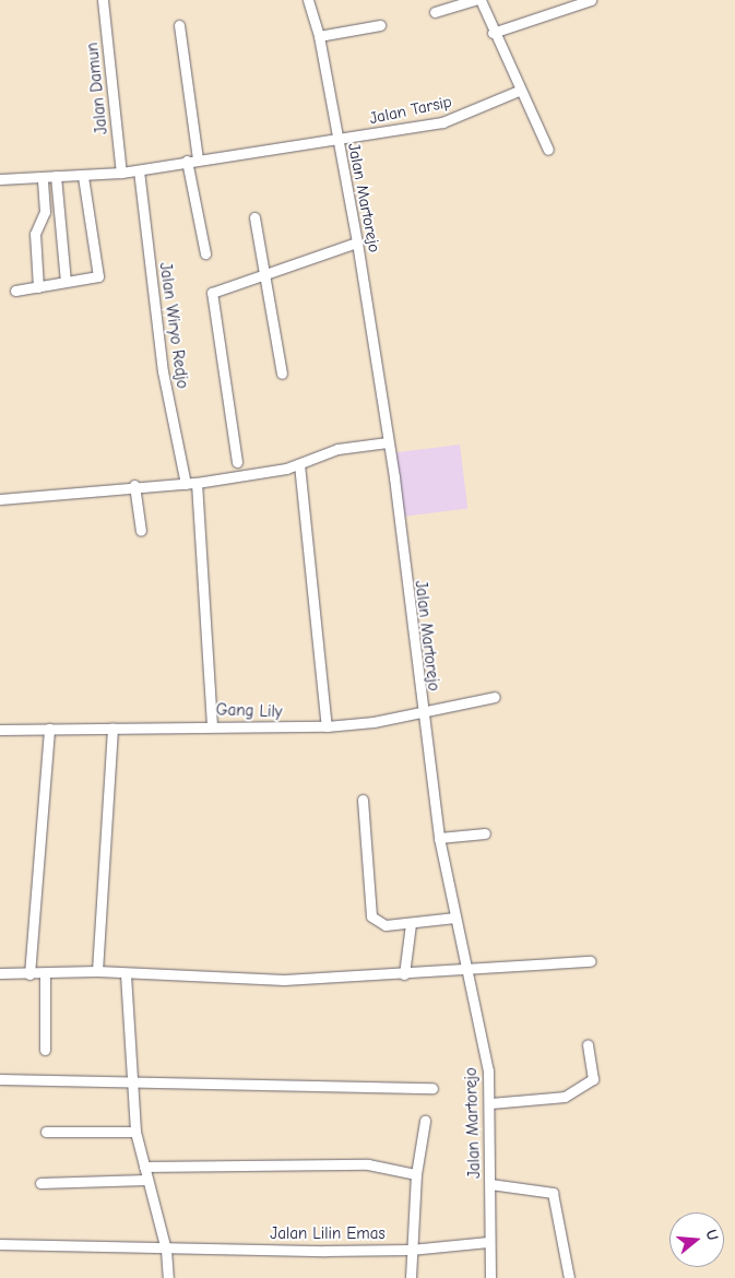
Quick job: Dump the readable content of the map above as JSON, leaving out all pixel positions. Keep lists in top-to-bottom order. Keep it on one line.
{"streets":{"street":["Jalan Damun","Jalan Tarsip","Jalan Martorejo","Jalan Wiryo Redjo","Gang Lily","Jalan Lilin Emas"]},"crossings":[["Jalan Damun","Jalan Tarsip"],["Jalan Tarsip","Jalan Martorejo"],["Jalan Tarsip","Jalan Wiryo Redjo"],["Jalan Martorejo","Gang Lily"],["Jalan Martorejo","Jalan Lilin Emas"],["Jalan Wiryo Redjo","Gang Lily"]],"north":"right"}
